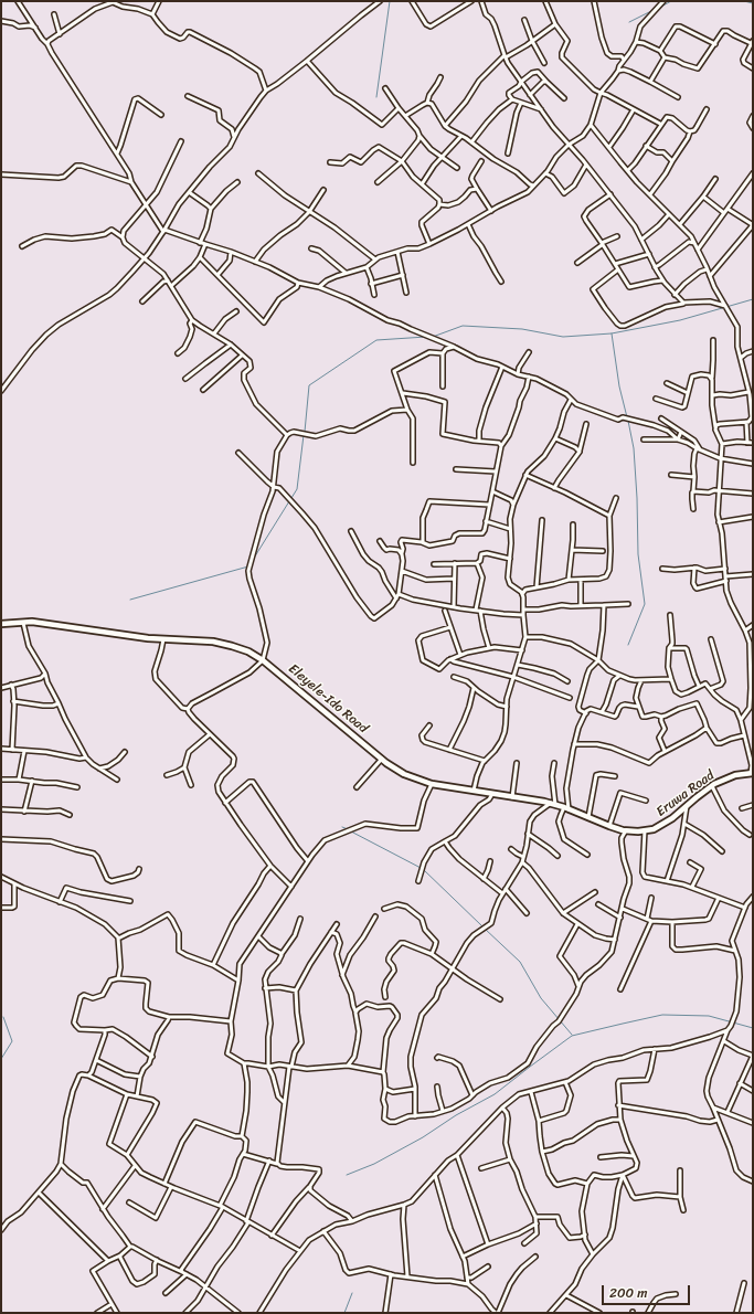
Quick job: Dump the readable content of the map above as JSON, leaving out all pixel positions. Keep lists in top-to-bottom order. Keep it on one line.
{"streets":{"main road":["Eleyele-Ido Road","Eruwa Road"]},"crossings":[["Eleyele-Ido Road","Eruwa Road"]],"scale_bar":"200 m"}
